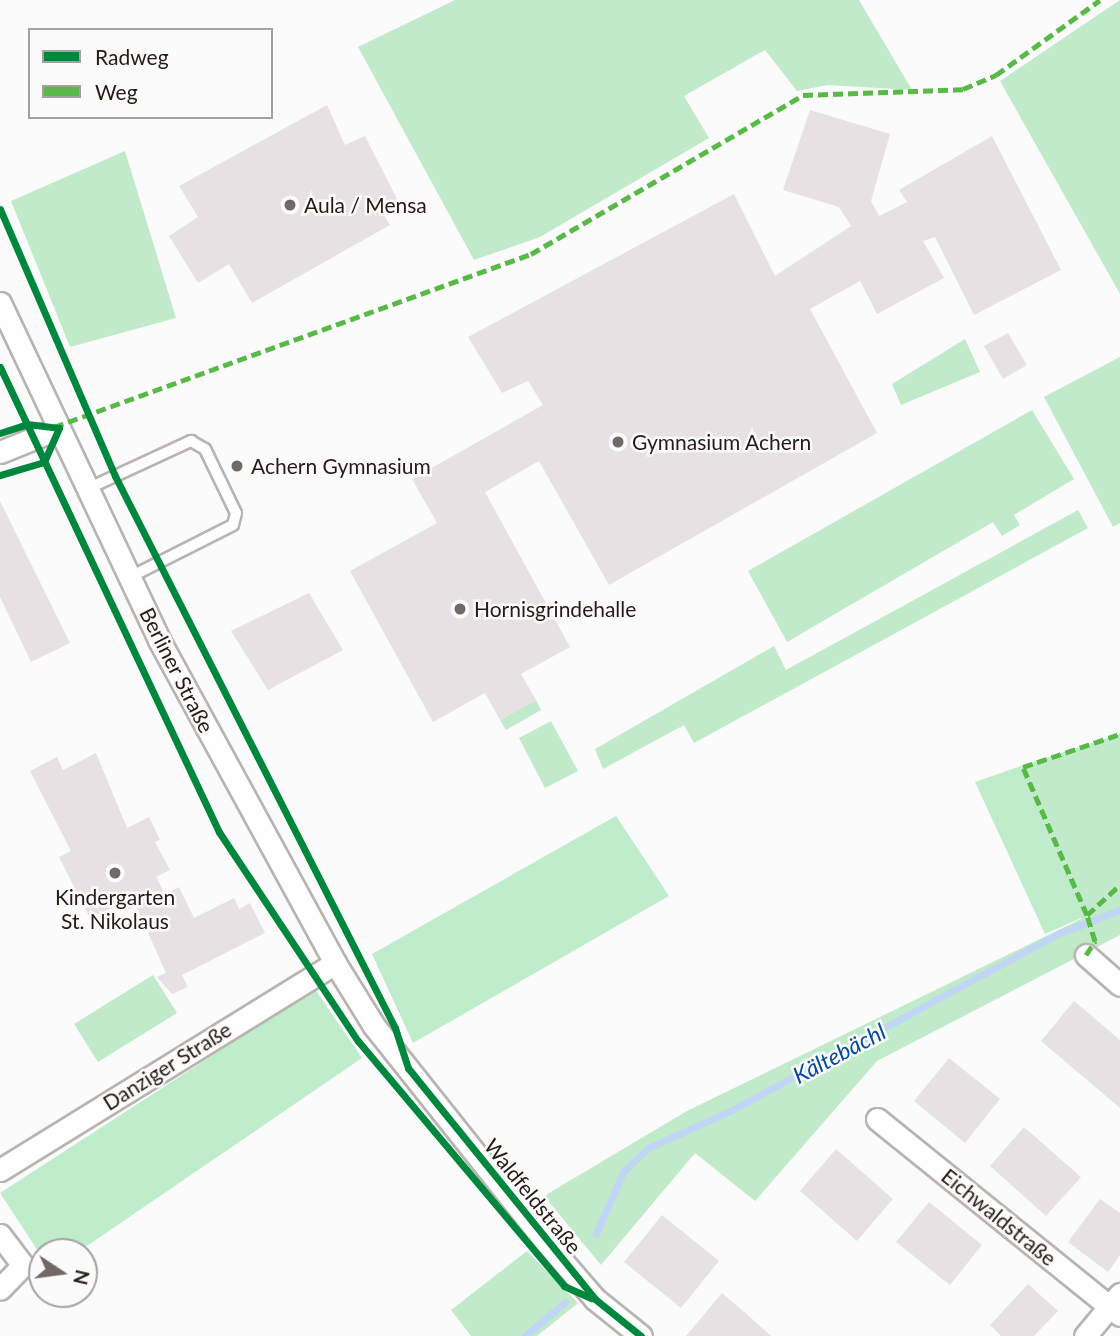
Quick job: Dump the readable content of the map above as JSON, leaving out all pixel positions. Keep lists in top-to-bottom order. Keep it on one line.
{"streets":{"street":["Berliner Straße","Danziger Straße","Waldfeldstraße","Eichwaldstraße"]},"crossings":[["Berliner Straße","Danziger Straße"],["Berliner Straße","Waldfeldstraße"]],"water":["Kältebächl"],"places":["Aula / Mensa","Gymnasium Achern","Achern Gymnasium","Hornisgrindehalle","Kindergarten St. Nikolaus"],"legend":["Radweg","Weg"],"north":"right"}
